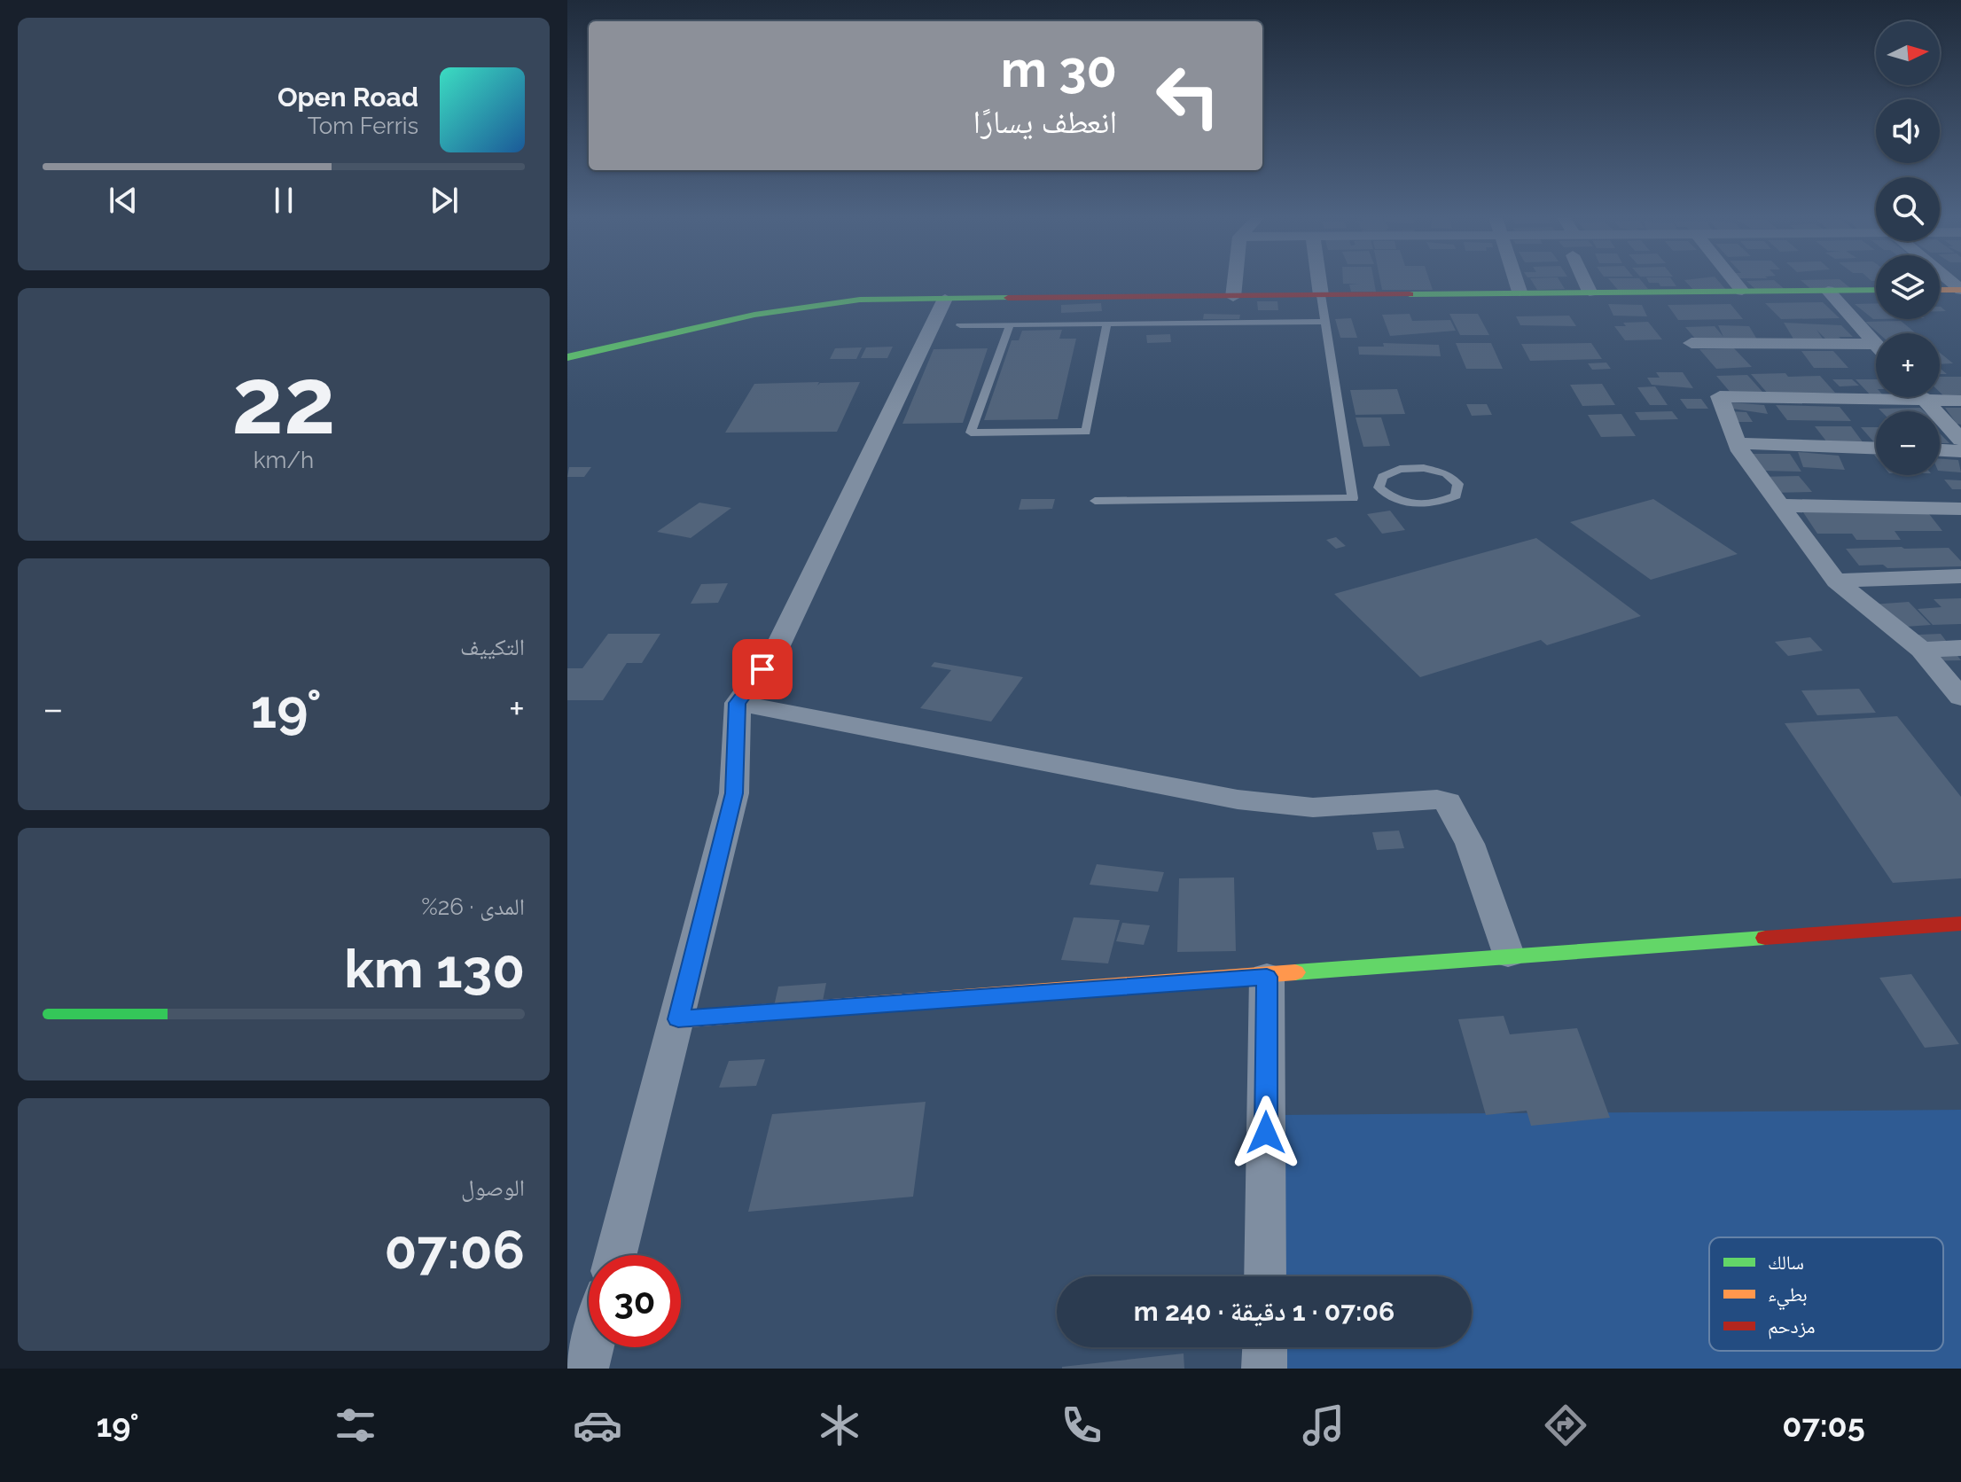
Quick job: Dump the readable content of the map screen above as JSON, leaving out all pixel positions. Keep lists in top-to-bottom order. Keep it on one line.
{"legend":["سالك","بطيء","مزدحم"],"north":"right","page":{"map_buttons":["+","−"],"turn":["30 m","انعطف يسارًا"],"song":["Open Road","Tom Ferris"],"tile":[["22","km/h"],"التكييف",["المدى · 26%","130 km"],["الوصول","07:06"]],"heat":["−","19°","+"],"limit":"30","trip":"07:06 · 1 دقيقة · 240 m","tabs":["07:05","19°"]}}
